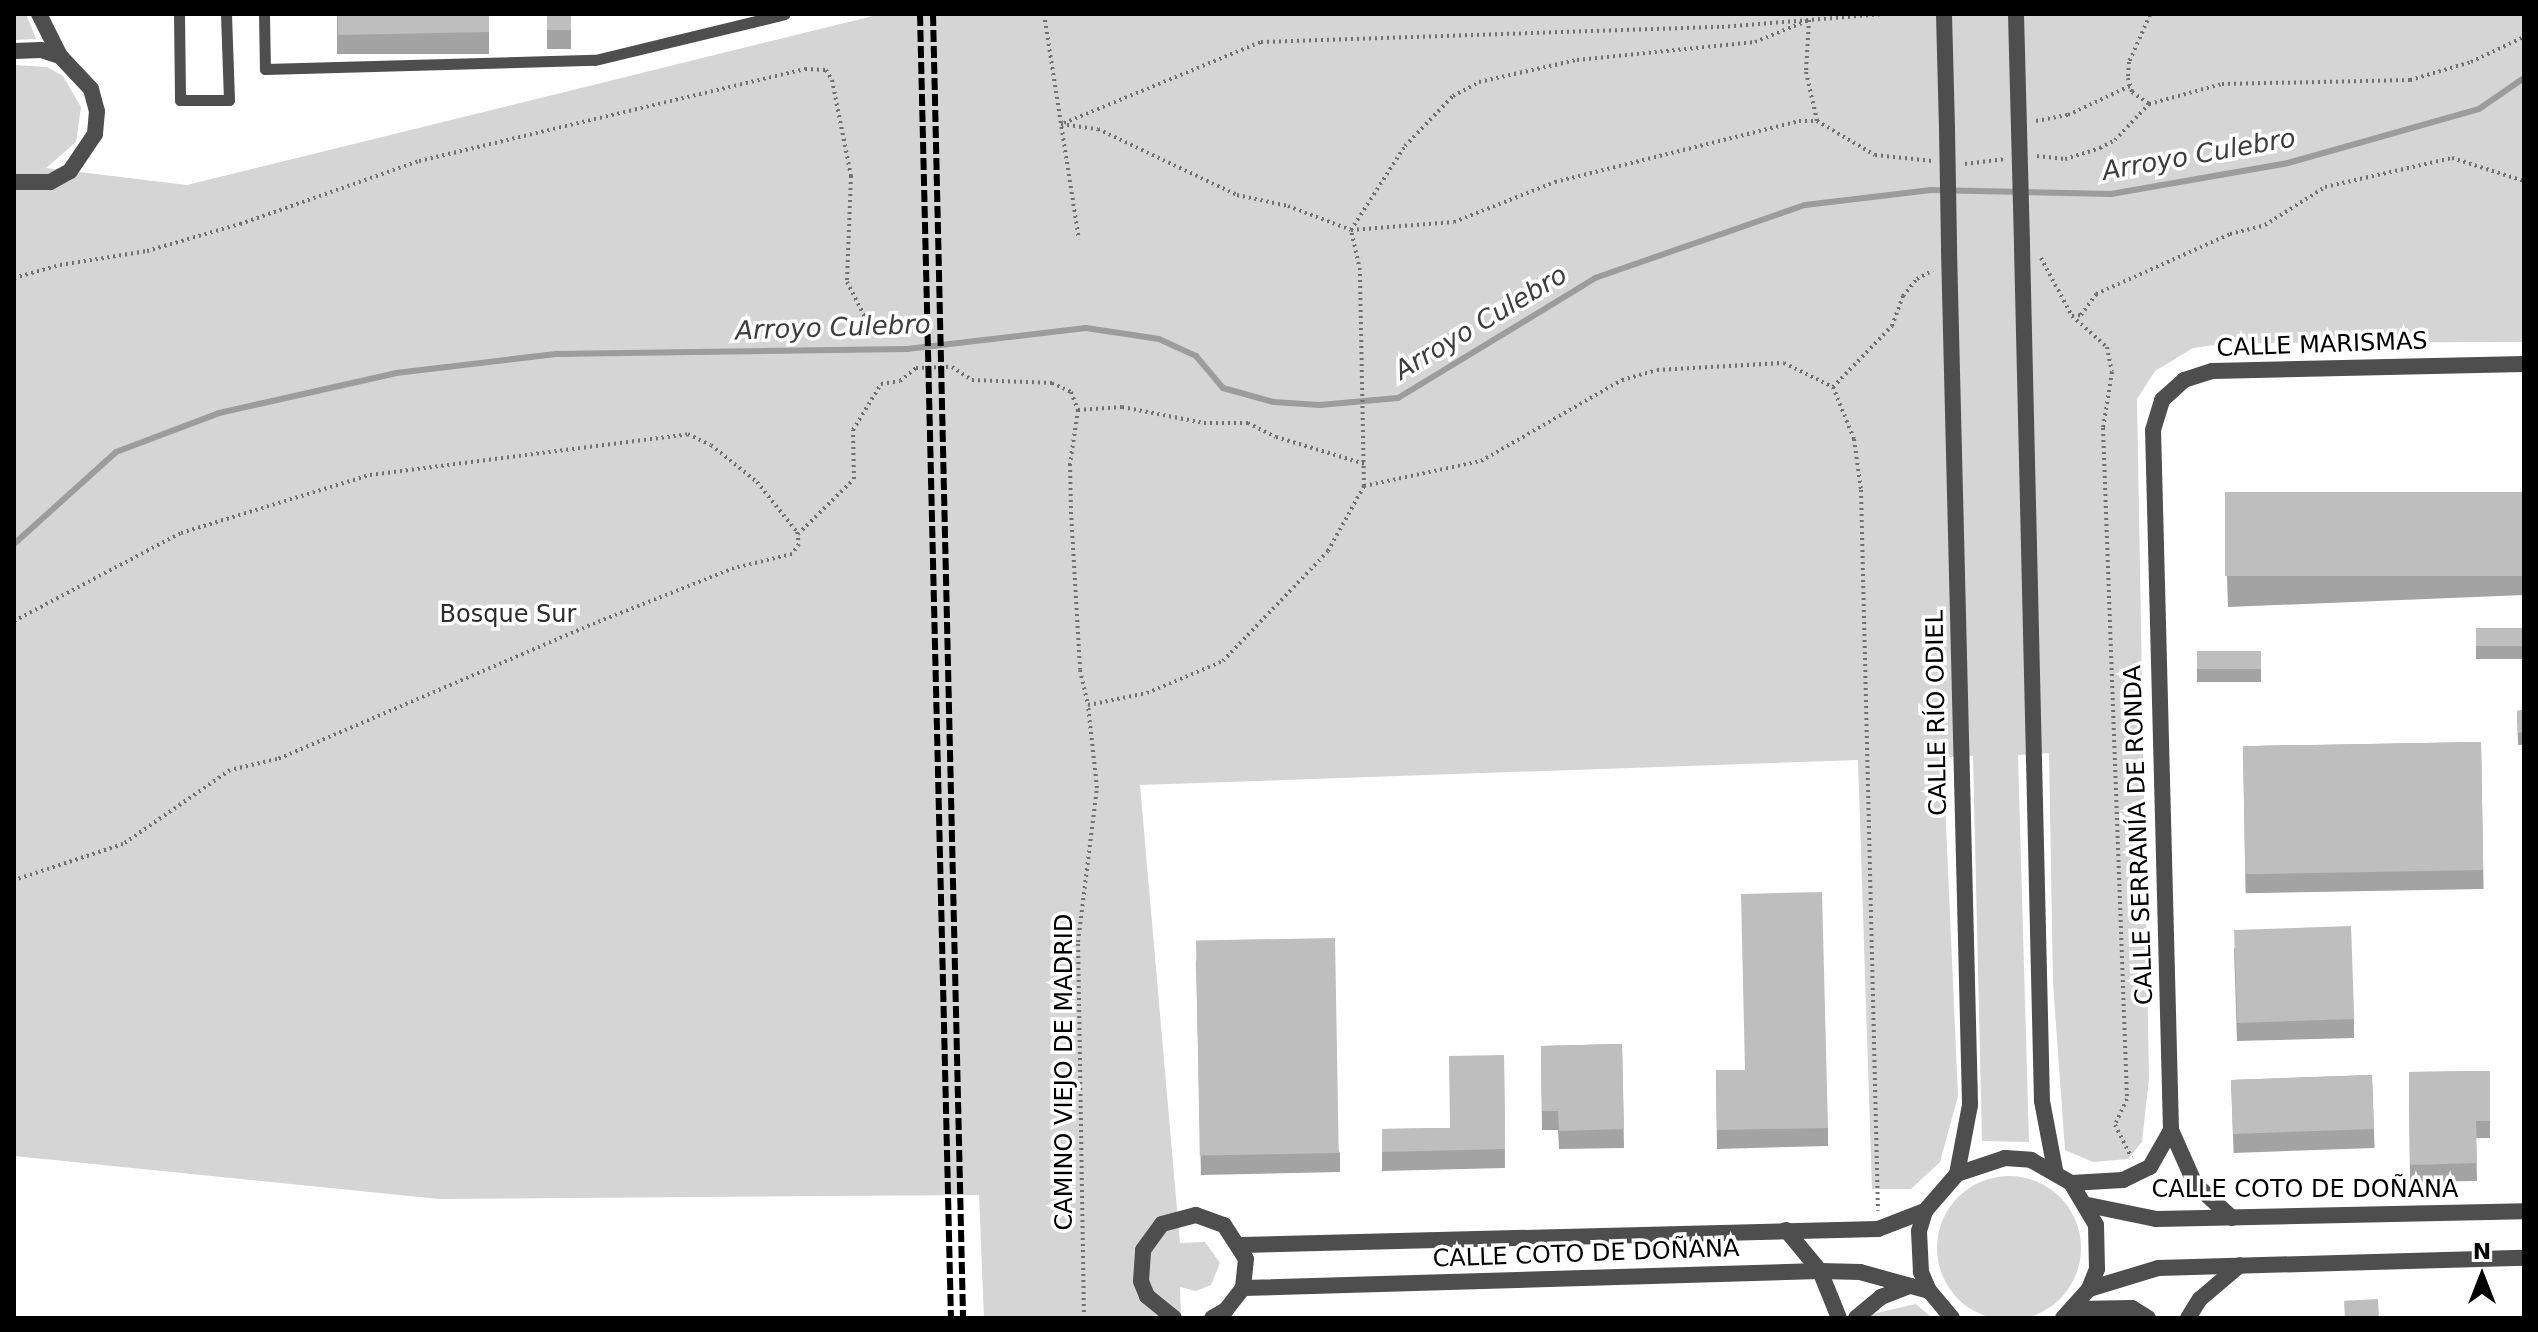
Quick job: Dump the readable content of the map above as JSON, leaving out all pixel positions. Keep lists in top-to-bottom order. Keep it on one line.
{"streets":{"street":["CALLE MARISMAS","CALLE RÍO ODIEL","CALLE SERRANÍA DE RONDA","CALLE COTO DE DOÑANA"],"path":["CAMINO VIEJO DE MADRID"]},"crossings":[["CALLE MARISMAS","CALLE SERRANÍA DE RONDA"],["CALLE SERRANÍA DE RONDA","CALLE COTO DE DOÑANA"]],"water":["Arroyo Culebro"],"parks":["Bosque Sur"],"north":"top"}
